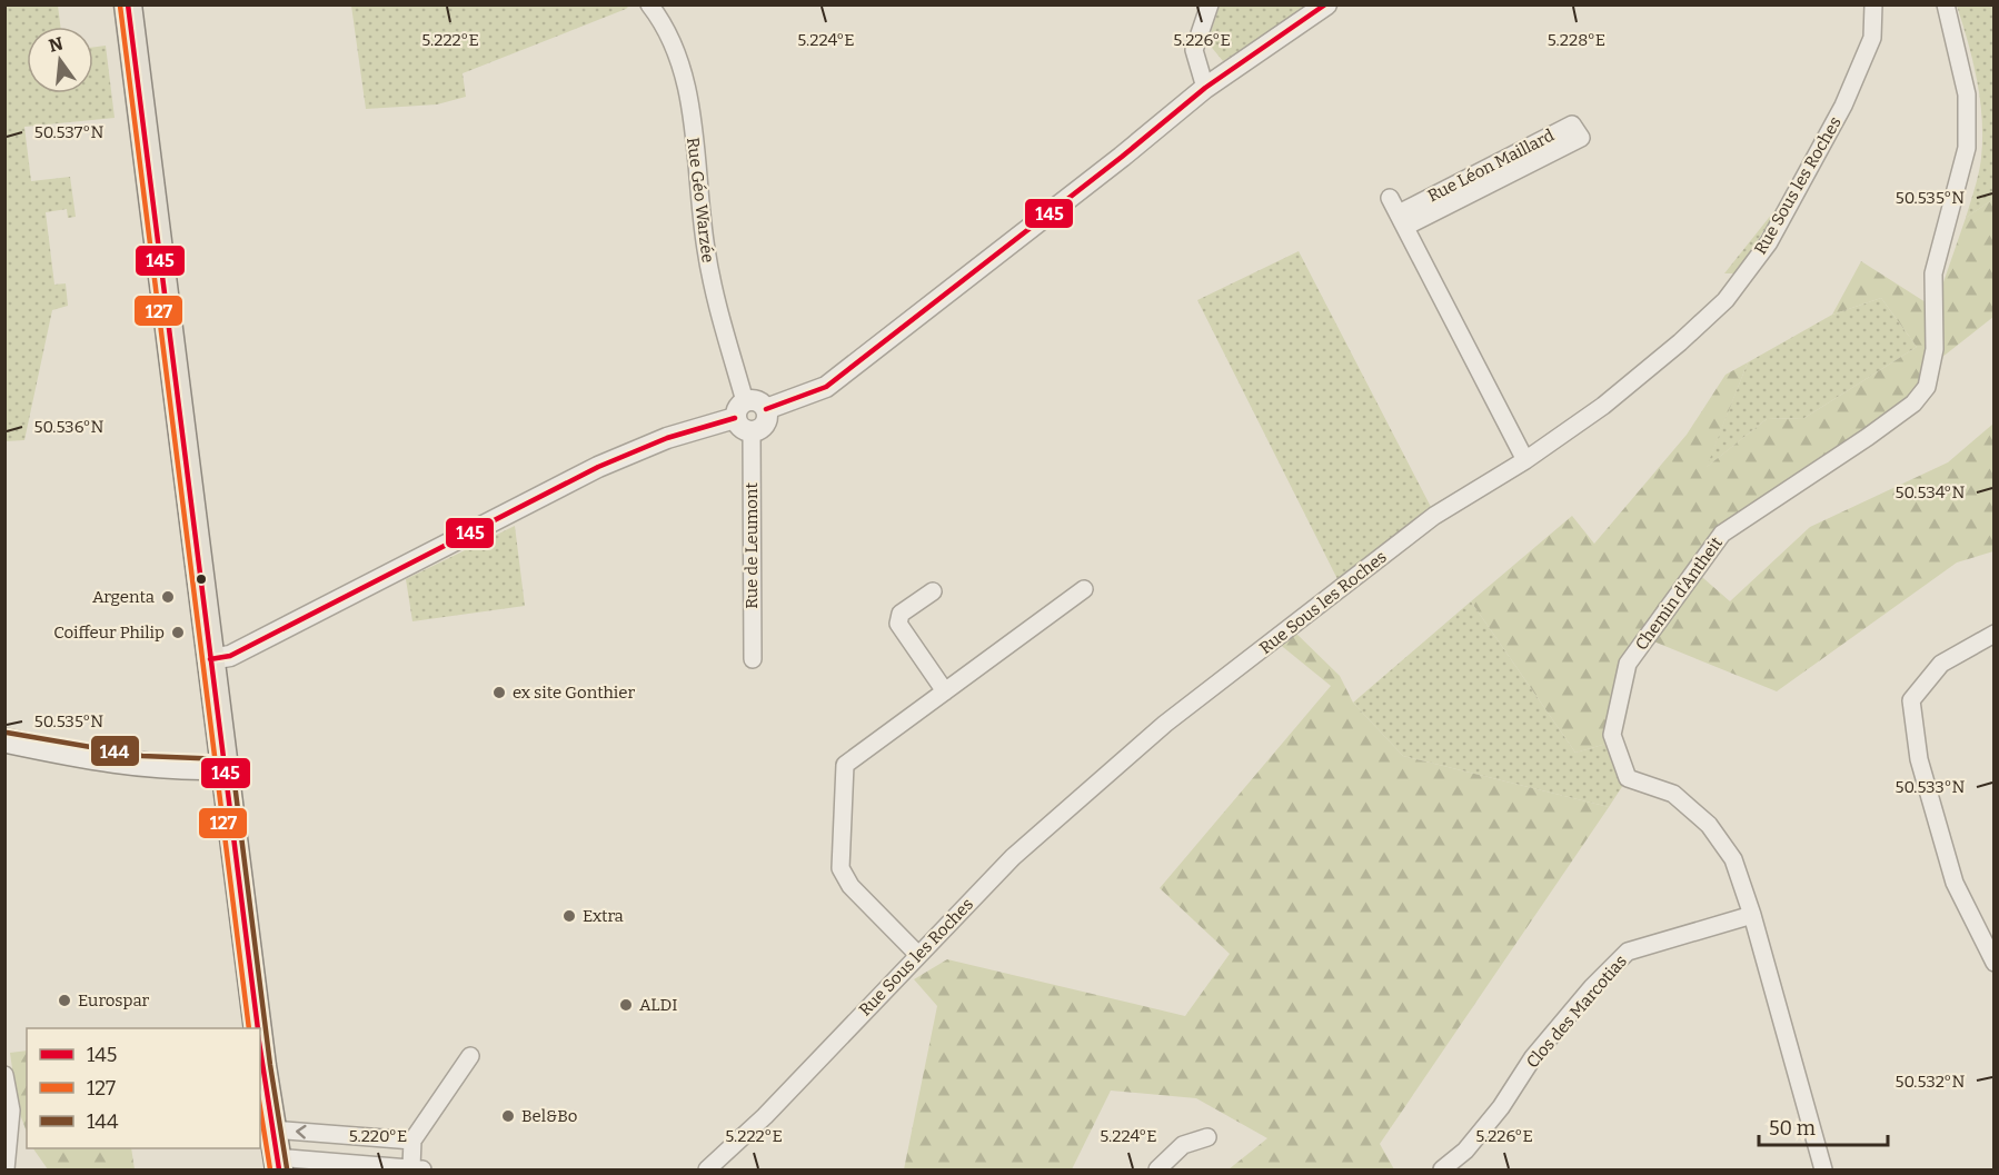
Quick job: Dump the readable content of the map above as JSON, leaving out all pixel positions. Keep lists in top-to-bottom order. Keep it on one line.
{"streets":{"street":["Rue Léon Maillard","Rue Sous les Roches","Rue Géo Warzée","Rue de Leumont","Chemin d'Antheit","Clos des Marcotias"]},"crossings":[["Rue Géo Warzée","Rue de Leumont"],["Chemin d'Antheit","Clos des Marcotias"]],"places":["Argenta","Coiffeur Philip","ex site Gonthier","Extra","Eurospar","ALDI","Bel&Bo"],"lines":["transit line 145","transit line 127","transit line 144"],"legend":["145","127","144"],"scale_bar":"50 m","north":"top","coordinates":["5.222°E","5.224°E","5.226°E","5.228°E","50.537°N","50.535°N","50.536°N","50.534°N","50.533°N","50.532°N","5.220°E"]}
